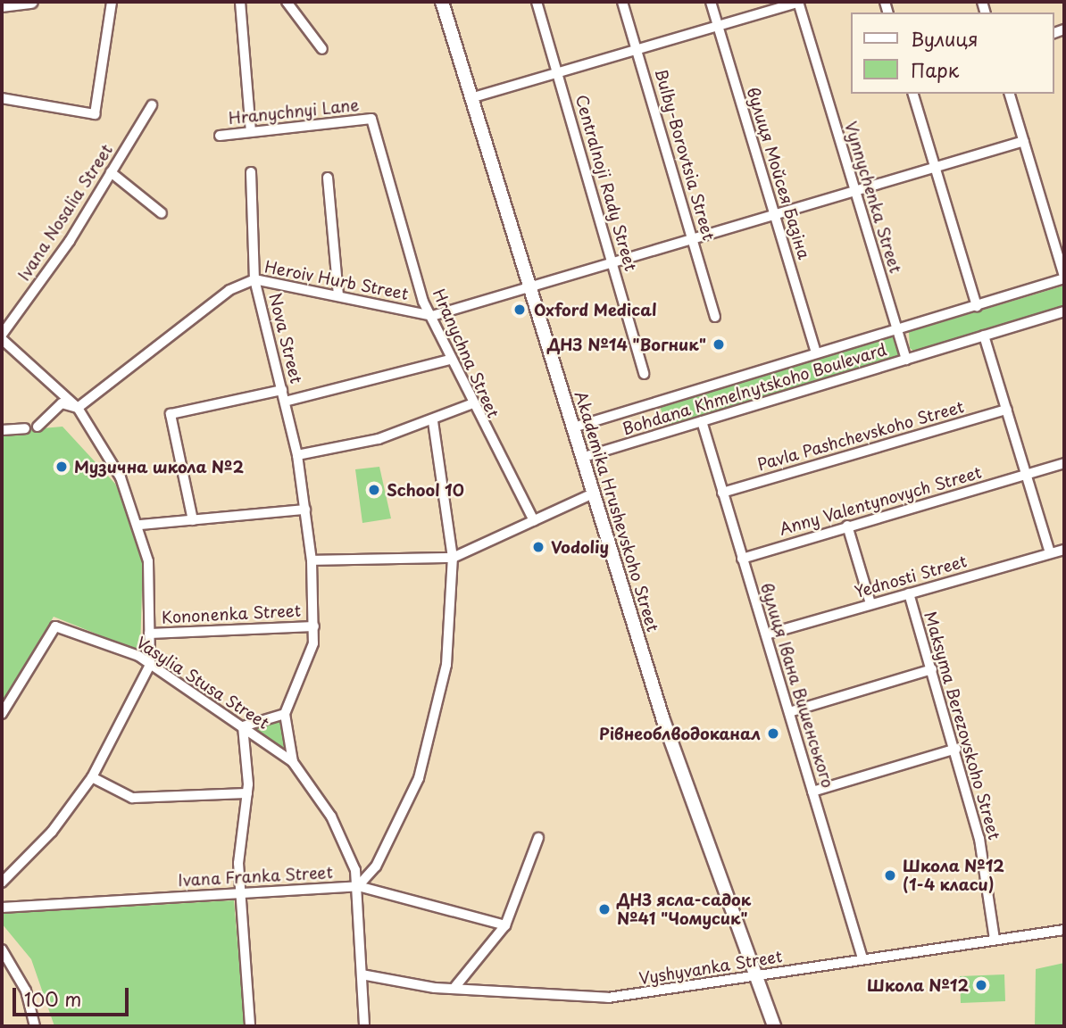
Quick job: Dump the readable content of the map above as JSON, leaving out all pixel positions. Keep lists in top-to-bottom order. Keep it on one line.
{"streets":{"main road":["Akademika Hrushevskoho Street"],"street":["Hranychnyi Lane","Bulby-Borovtsia Street","вулиця Мойсея Базіна","Centralnoji Rady Street","Vynnychenka Street","Ivana Nosalia Street","Heroiv Hurb Street","Nova Street","Hranychna Street","Bohdana Khmelnytskoho Boulevard","Pavla Pashchevskoho Street","Anny Valentynovych Street","Yednosti Street","Kononenka Street","Vasylia Stusa Street","вулиця Івана Вишенського","Maksyma Berezovskoho Street","Ivana Franka Street","Vyshyvanka Street"]},"crossings":[["Hranychnyi Lane","Hranychna Street"],["Bulby-Borovtsia Street","Heroiv Hurb Street"],["вулиця Мойсея Базіна","Heroiv Hurb Street"],["вулиця Мойсея Базіна","Bohdana Khmelnytskoho Boulevard"],["Centralnoji Rady Street","Heroiv Hurb Street"],["Vynnychenka Street","Heroiv Hurb Street"],["Vynnychenka Street","Bohdana Khmelnytskoho Boulevard"],["Heroiv Hurb Street","Nova Street"],["Heroiv Hurb Street","Hranychna Street"],["Heroiv Hurb Street","Akademika Hrushevskoho Street"],["Nova Street","Kononenka Street"],["Bohdana Khmelnytskoho Boulevard","Akademika Hrushevskoho Street"],["Bohdana Khmelnytskoho Boulevard","вулиця Івана Вишенського"],["Pavla Pashchevskoho Street","вулиця Івана Вишенського"],["Anny Valentynovych Street","вулиця Івана Вишенського"],["Akademika Hrushevskoho Street","Vyshyvanka Street"],["Yednosti Street","вулиця Івана Вишенського"],["Yednosti Street","Maksyma Berezovskoho Street"],["вулиця Івана Вишенського","Vyshyvanka Street"],["Maksyma Berezovskoho Street","Vyshyvanka Street"]],"places":["Oxford Medical","ДНЗ №14 \"Вогник\"","Музична школа №2","School 10","Vodoliy","Рівнеоблводоканал","Школа №12 (1-4 класи)","ДНЗ ясла-садок №41 \"Чомусик\"","Школа №12"],"legend":["Вулиця","Парк"],"scale_bar":"100 m"}
